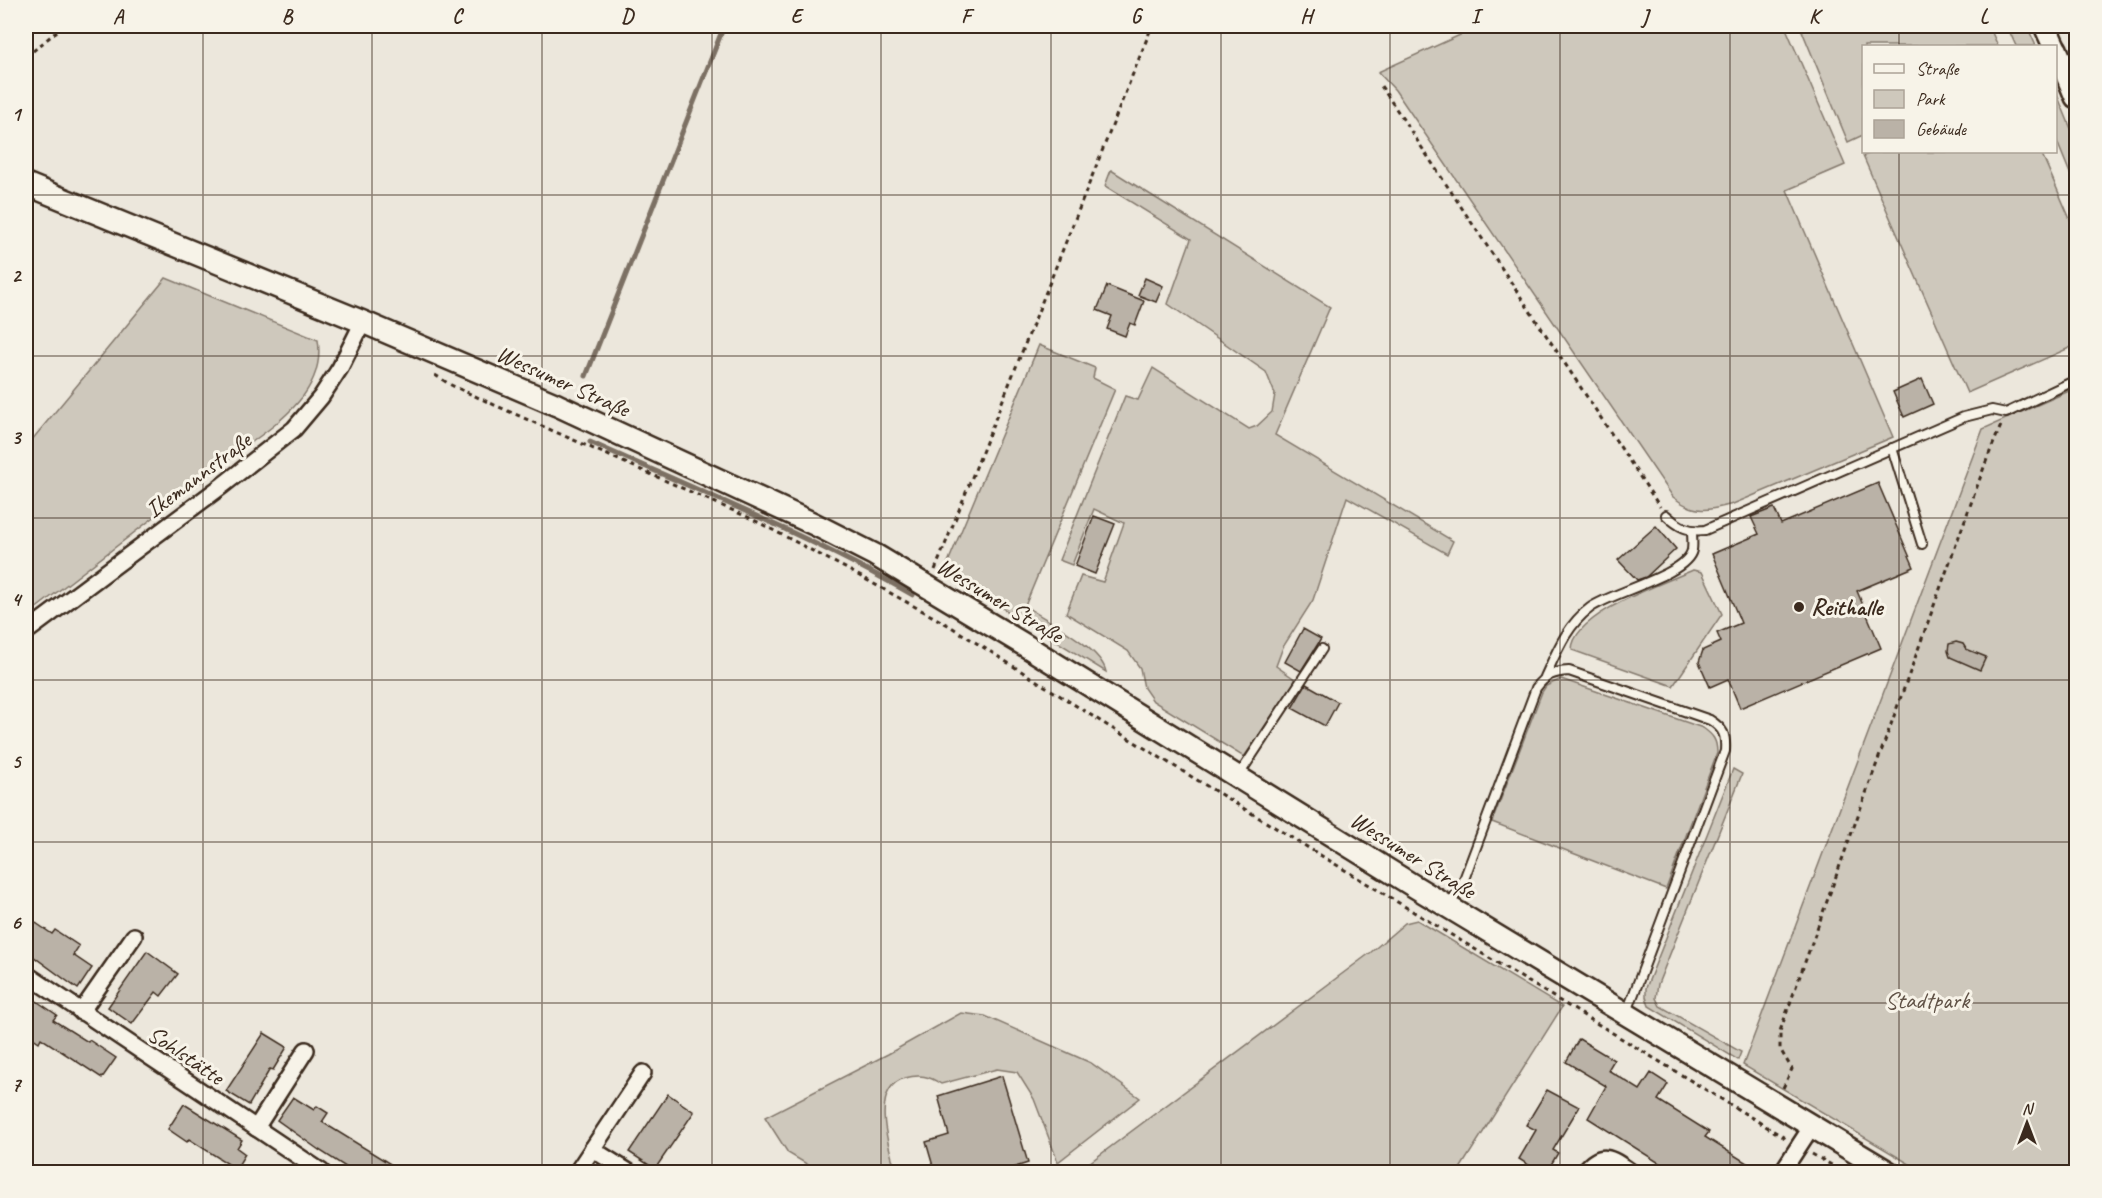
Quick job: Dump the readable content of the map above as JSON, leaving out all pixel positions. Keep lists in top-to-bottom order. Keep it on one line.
{"streets":{"main road":["Wessumer Straße"],"street":["Ikemannstraße","Sohlstätte"]},"crossings":[["Wessumer Straße","Ikemannstraße"]],"parks":["Stadtpark"],"places":["Reithalle"],"legend":["Straße","Park","Gebäude"],"north":"top","grid":{"columns":["A","B","C","D","E","F","G","H","I","J","K","L"],"rows":["1","2","3","4","5","6","7"]}}
